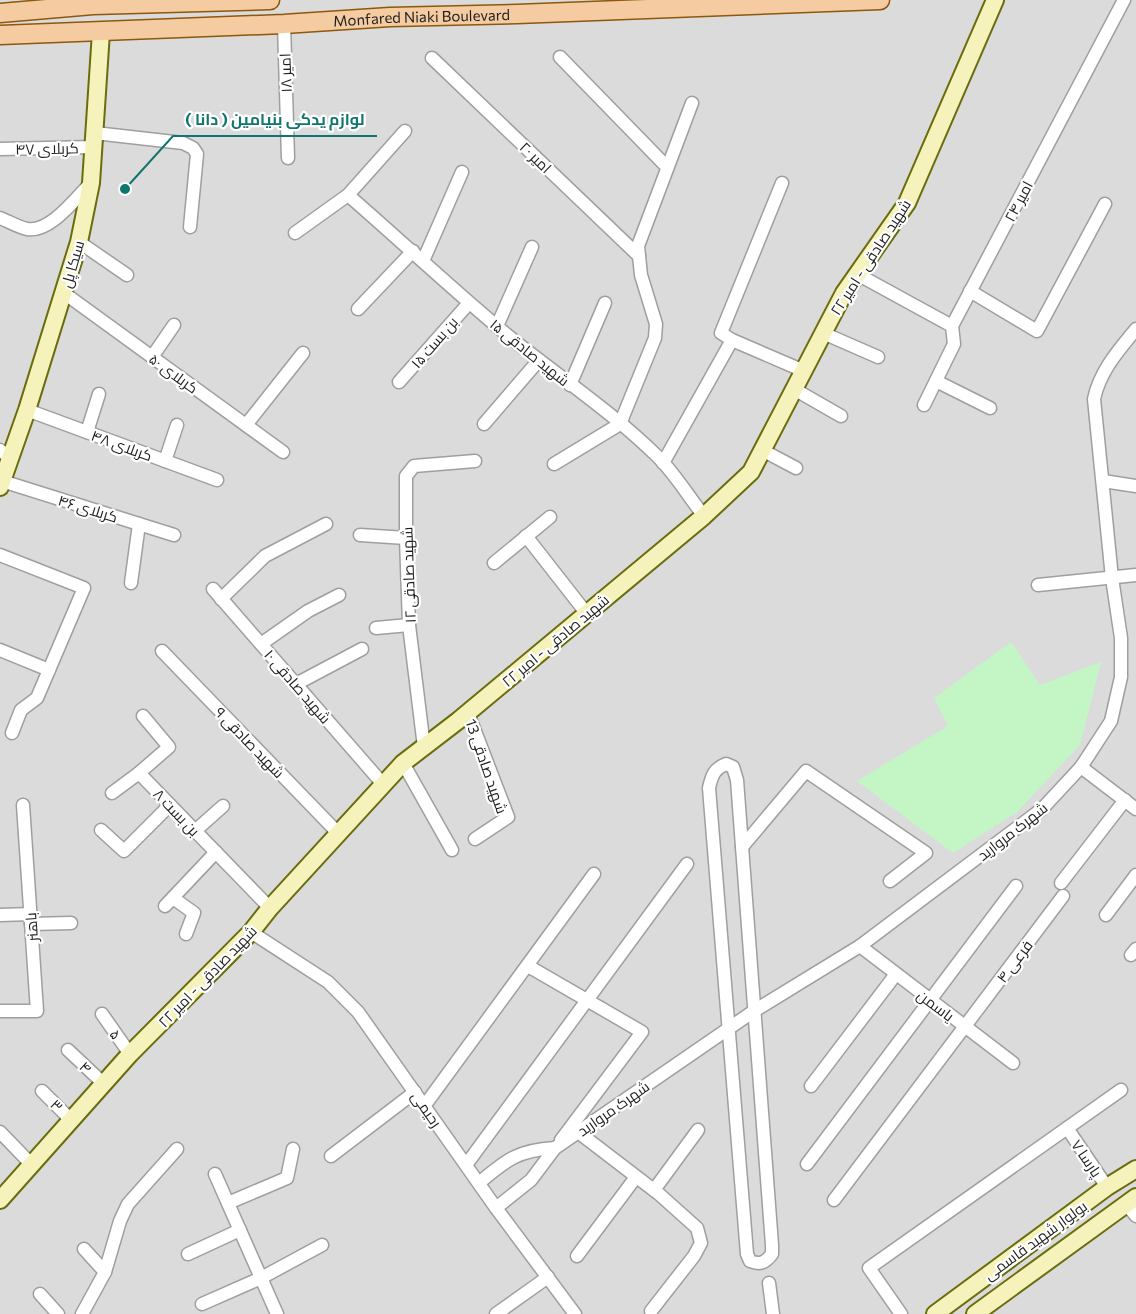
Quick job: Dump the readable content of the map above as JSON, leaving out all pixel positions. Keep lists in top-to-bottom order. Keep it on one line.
{"streets":{"main road":["Monfared Niaki Boulevard"],"street":["امیر ۱۸","کربلای ۴۷","امیر ۲۰","امیر ۲۴","شهید صادقی - امیر ۲۲","سیکا پل","بن بست ۱۵","شهید صادقی ۱۵","کربلای ۵۰","کربلای ۴۸","کربلای ۴۶","شهید صادقی ۱۲","شهید صادقی ۱۰","شهید صادقی ۹","شهید صادقی 13","بن بست ۸","شهرک مروارید","باهنر","فرعی ۴","یاسمن","۵","۴","۳","رحیمی","پارسا ۷","بولوار شهید قاسمی"]},"crossings":[["Monfared Niaki Boulevard","امیر ۱۸"],["Monfared Niaki Boulevard","سیکا پل"],["کربلای ۴۷","سیکا پل"],["شهید صادقی - امیر ۲۲","شهید صادقی ۱۵"],["شهید صادقی - امیر ۲۲","شهید صادقی ۱۲"],["شهید صادقی - امیر ۲۲","شهید صادقی ۱۰"],["شهید صادقی - امیر ۲۲","شهید صادقی ۹"],["شهید صادقی - امیر ۲۲","شهید صادقی 13"],["شهید صادقی - امیر ۲۲","بن بست ۸"],["شهید صادقی - امیر ۲۲","۵"],["شهید صادقی - امیر ۲۲","۴"],["شهید صادقی - امیر ۲۲","۳"],["شهید صادقی - امیر ۲۲","رحیمی"],["سیکا پل","کربلای ۵۰"],["سیکا پل","کربلای ۴۸"],["سیکا پل","کربلای ۴۶"],["بن بست ۱۵","شهید صادقی ۱۵"],["شهرک مروارید","یاسمن"],["شهرک مروارید","رحیمی"],["فرعی ۴","یاسمن"],["پارسا ۷","بولوار شهید قاسمی"]],"places":["لوازم یدکی بنیامین ( دانا )"]}
